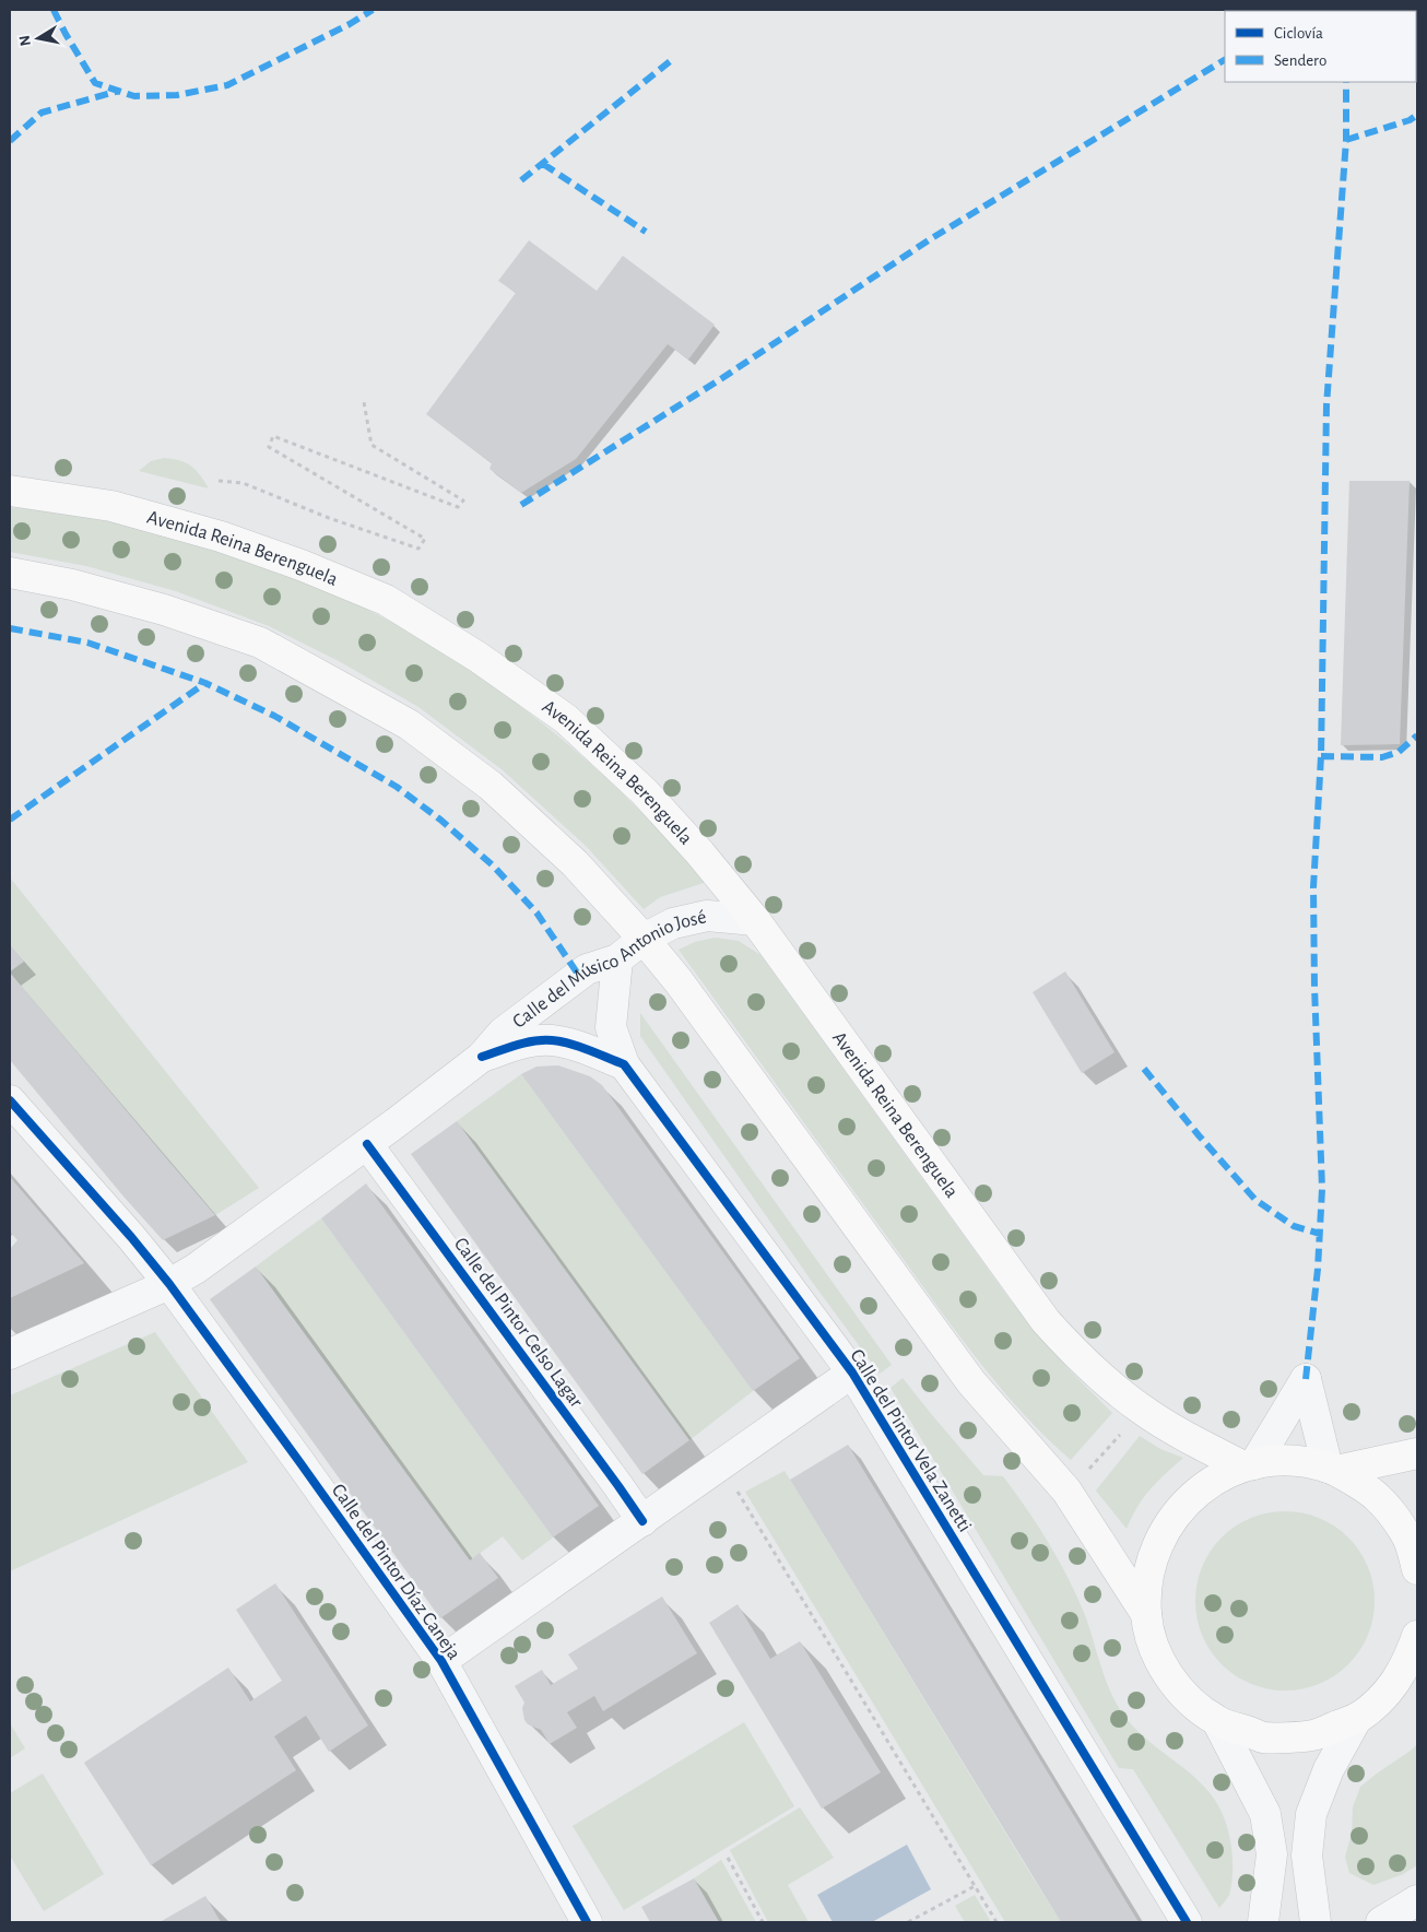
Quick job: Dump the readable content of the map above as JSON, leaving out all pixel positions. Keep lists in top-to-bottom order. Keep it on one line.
{"streets":{"main road":["Avenida Reina Berenguela"],"street":["Calle del Músico Antonio José","Calle del Pintor Celso Lagar","Calle del Pintor Vela Zanetti","Calle del Pintor Díaz Caneja"]},"crossings":[["Avenida Reina Berenguela","Calle del Músico Antonio José"],["Calle del Músico Antonio José","Calle del Pintor Celso Lagar"],["Calle del Músico Antonio José","Calle del Pintor Vela Zanetti"],["Calle del Músico Antonio José","Calle del Pintor Díaz Caneja"]],"legend":["Ciclovía","Sendero"],"north":"left"}
